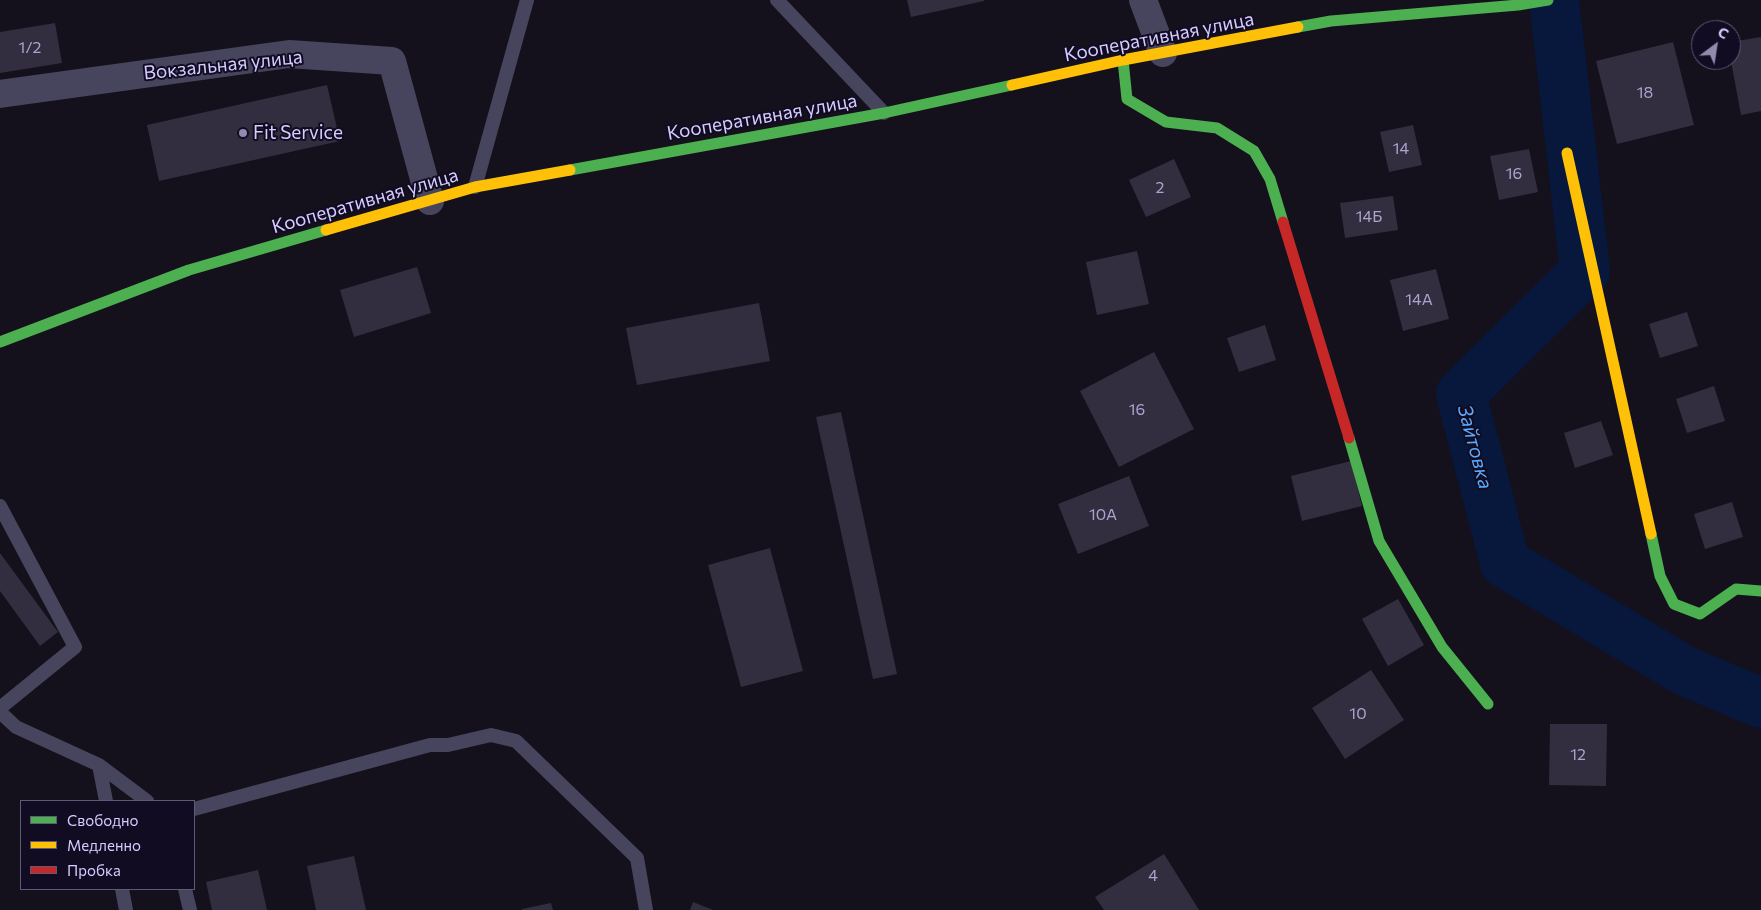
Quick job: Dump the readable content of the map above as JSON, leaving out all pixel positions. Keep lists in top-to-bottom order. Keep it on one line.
{"streets":{"main road":["Кооперативная улица"],"street":["Вокзальная улица"]},"crossings":[["Кооперативная улица","Вокзальная улица"]],"water":["Зайтовка"],"places":["Fit Service"],"house_numbers":["1/2","18","14","16","2","14Б","14А","16","10А","10","12","4"],"legend":["Свободно","Медленно","Пробка"],"north":"top right"}
